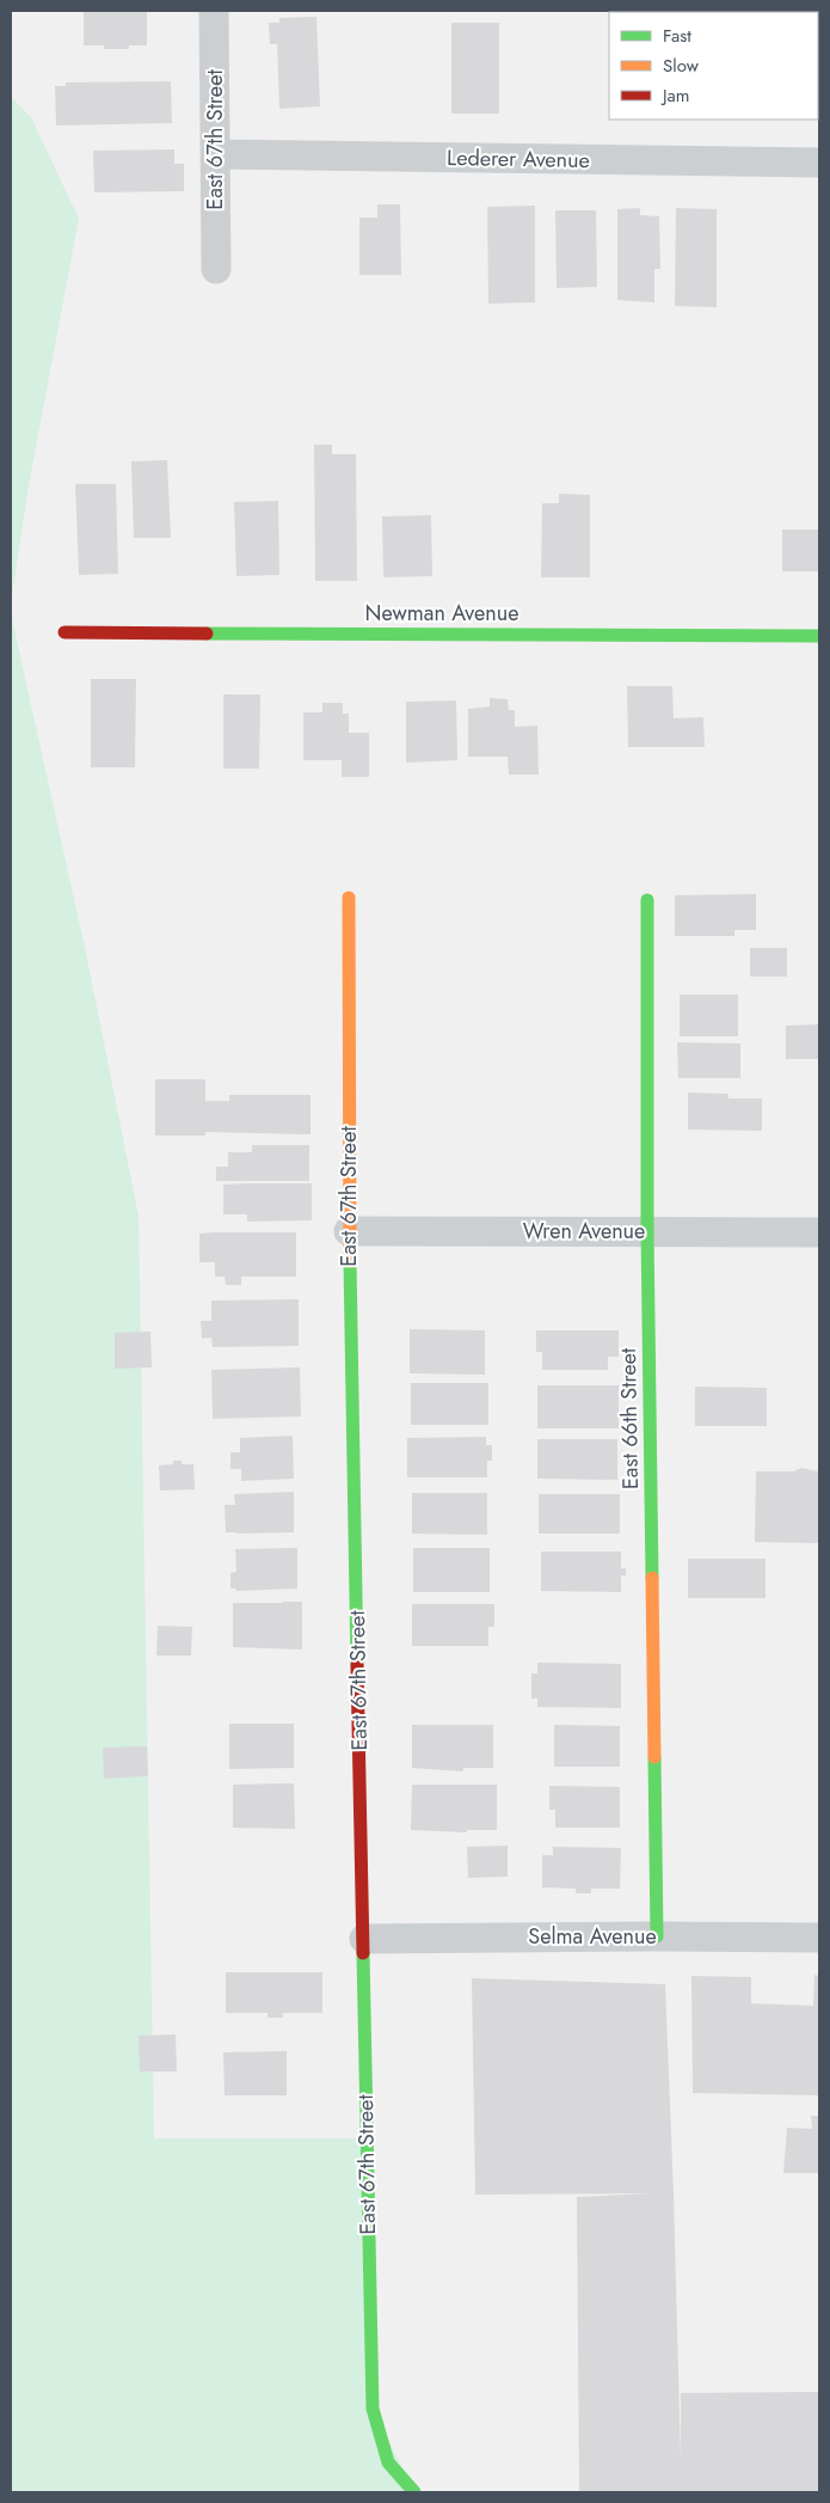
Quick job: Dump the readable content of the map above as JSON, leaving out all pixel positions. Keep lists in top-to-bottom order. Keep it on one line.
{"streets":{"street":["East 67th Street","Lederer Avenue","Newman Avenue","Wren Avenue","East 66th Street","Selma Avenue"]},"crossings":[["East 67th Street","Lederer Avenue"],["East 67th Street","Wren Avenue"],["East 67th Street","Selma Avenue"],["Wren Avenue","East 66th Street"],["East 66th Street","Selma Avenue"]],"legend":["Fast","Slow","Jam"]}
